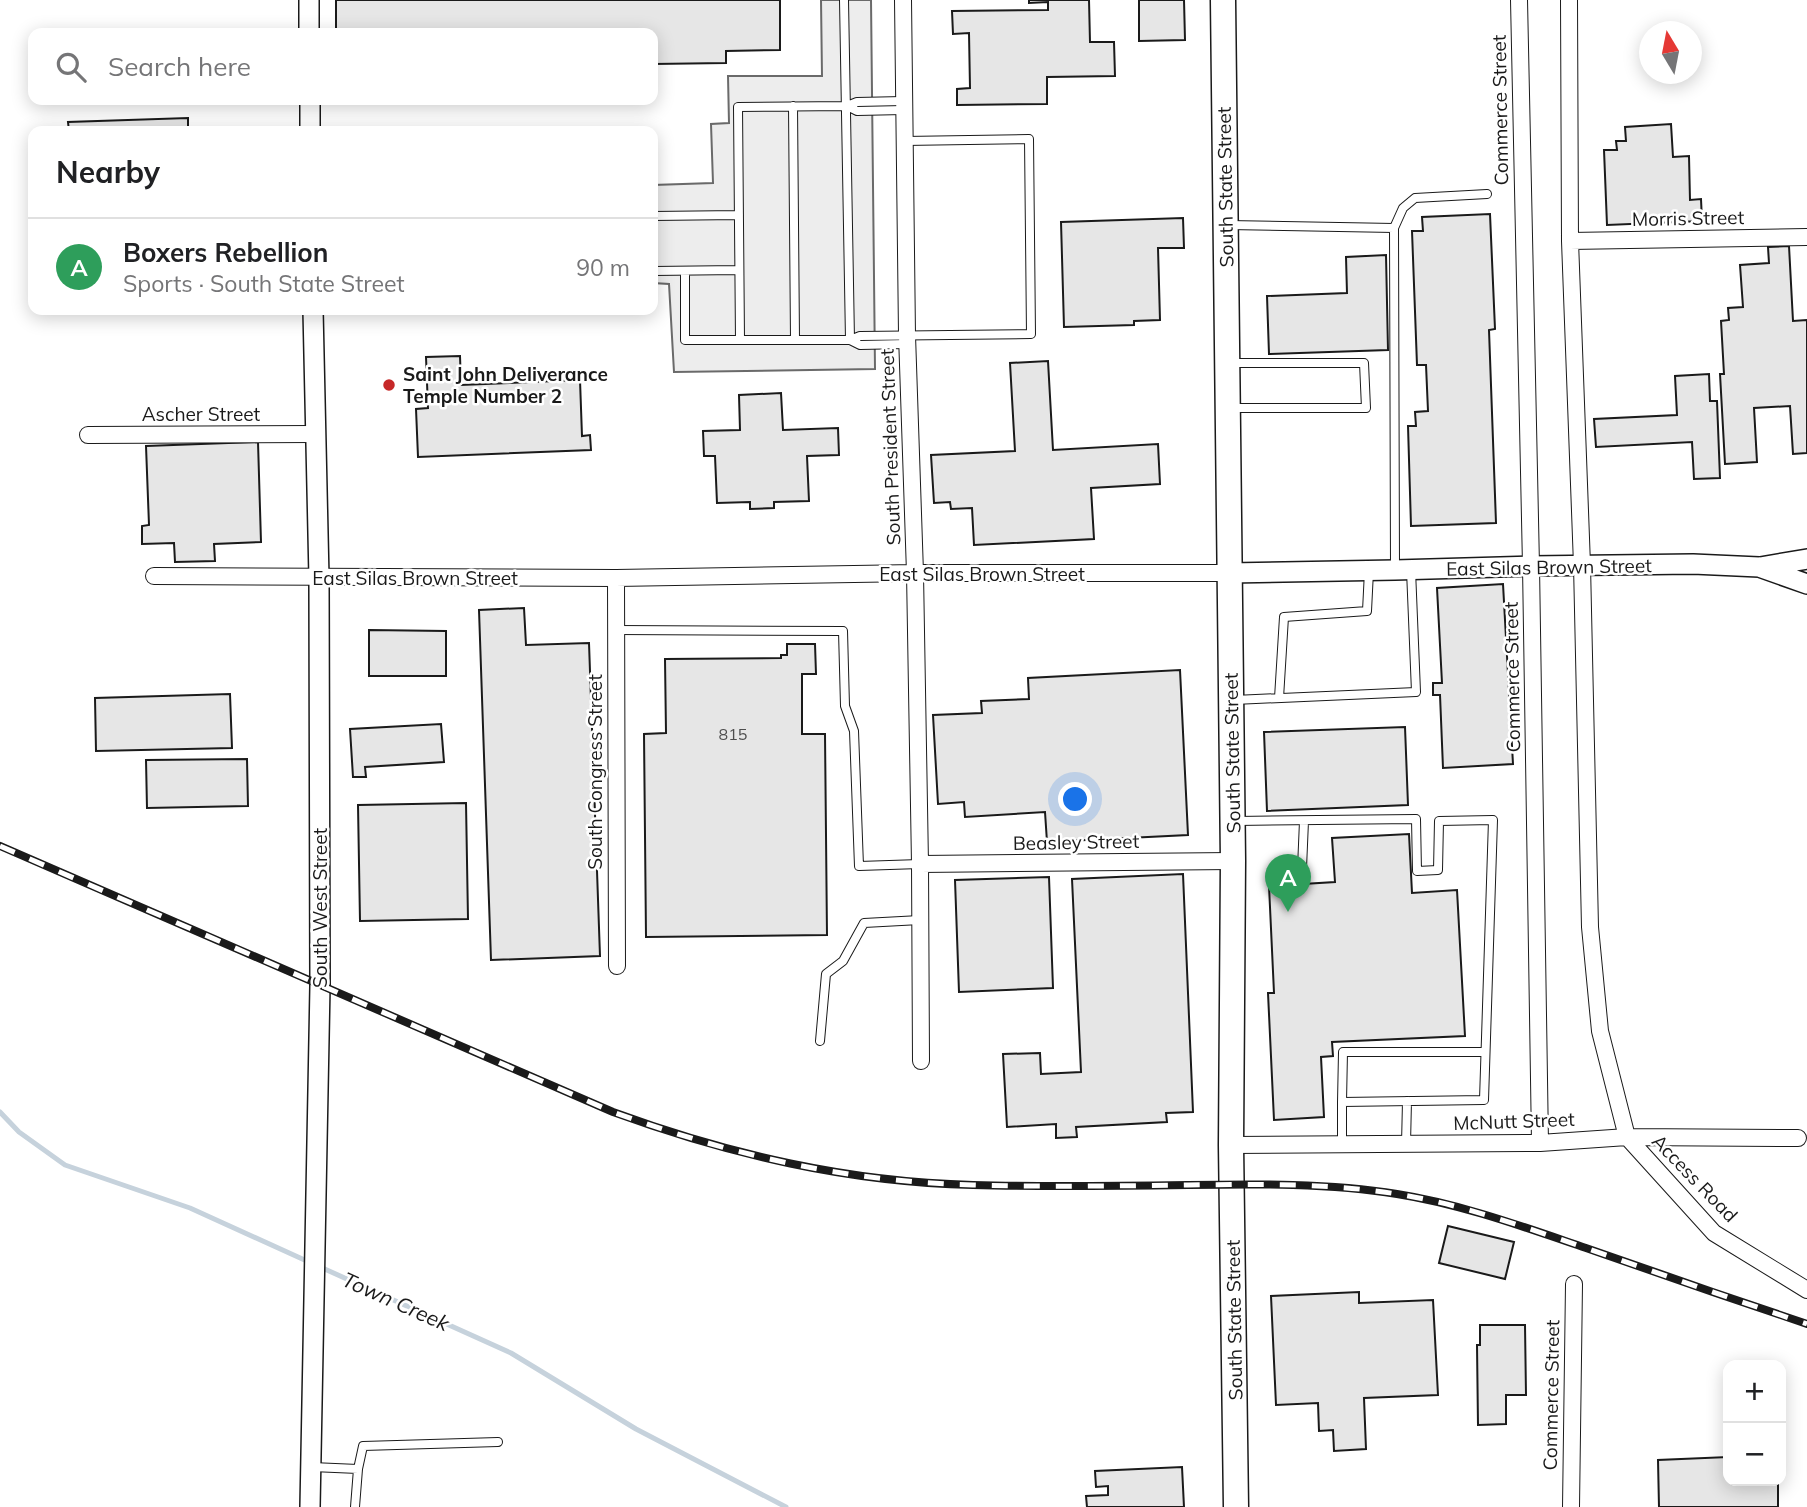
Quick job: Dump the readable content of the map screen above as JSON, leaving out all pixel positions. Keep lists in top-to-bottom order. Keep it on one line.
{"streets":{"main road":["South State Street"],"street":["Commerce Street","Morris Street","Ascher Street","South President Street","East Silas Brown Street","South Congress Street","Beasley Street","South West Street","McNutt Street","Access Road"]},"crossings":[["Commerce Street","East Silas Brown Street"],["Commerce Street","McNutt Street"],["South State Street","East Silas Brown Street"],["South State Street","Beasley Street"],["South State Street","McNutt Street"],["Ascher Street","South West Street"],["South President Street","East Silas Brown Street"],["South President Street","Beasley Street"],["East Silas Brown Street","South Congress Street"],["East Silas Brown Street","South West Street"],["McNutt Street","Access Road"]],"water":["Town Creek"],"places":["Saint John Deliverance Temple Number 2"],"house_numbers":["815"],"north":"top","page":{"search":"Search here","heading":"Nearby","list":[{"mark":"A","name":"Boxers Rebellion","note":"Sports · South State Street","value":"90 m"}],"pins":"A","map_buttons":["+","−"]}}
